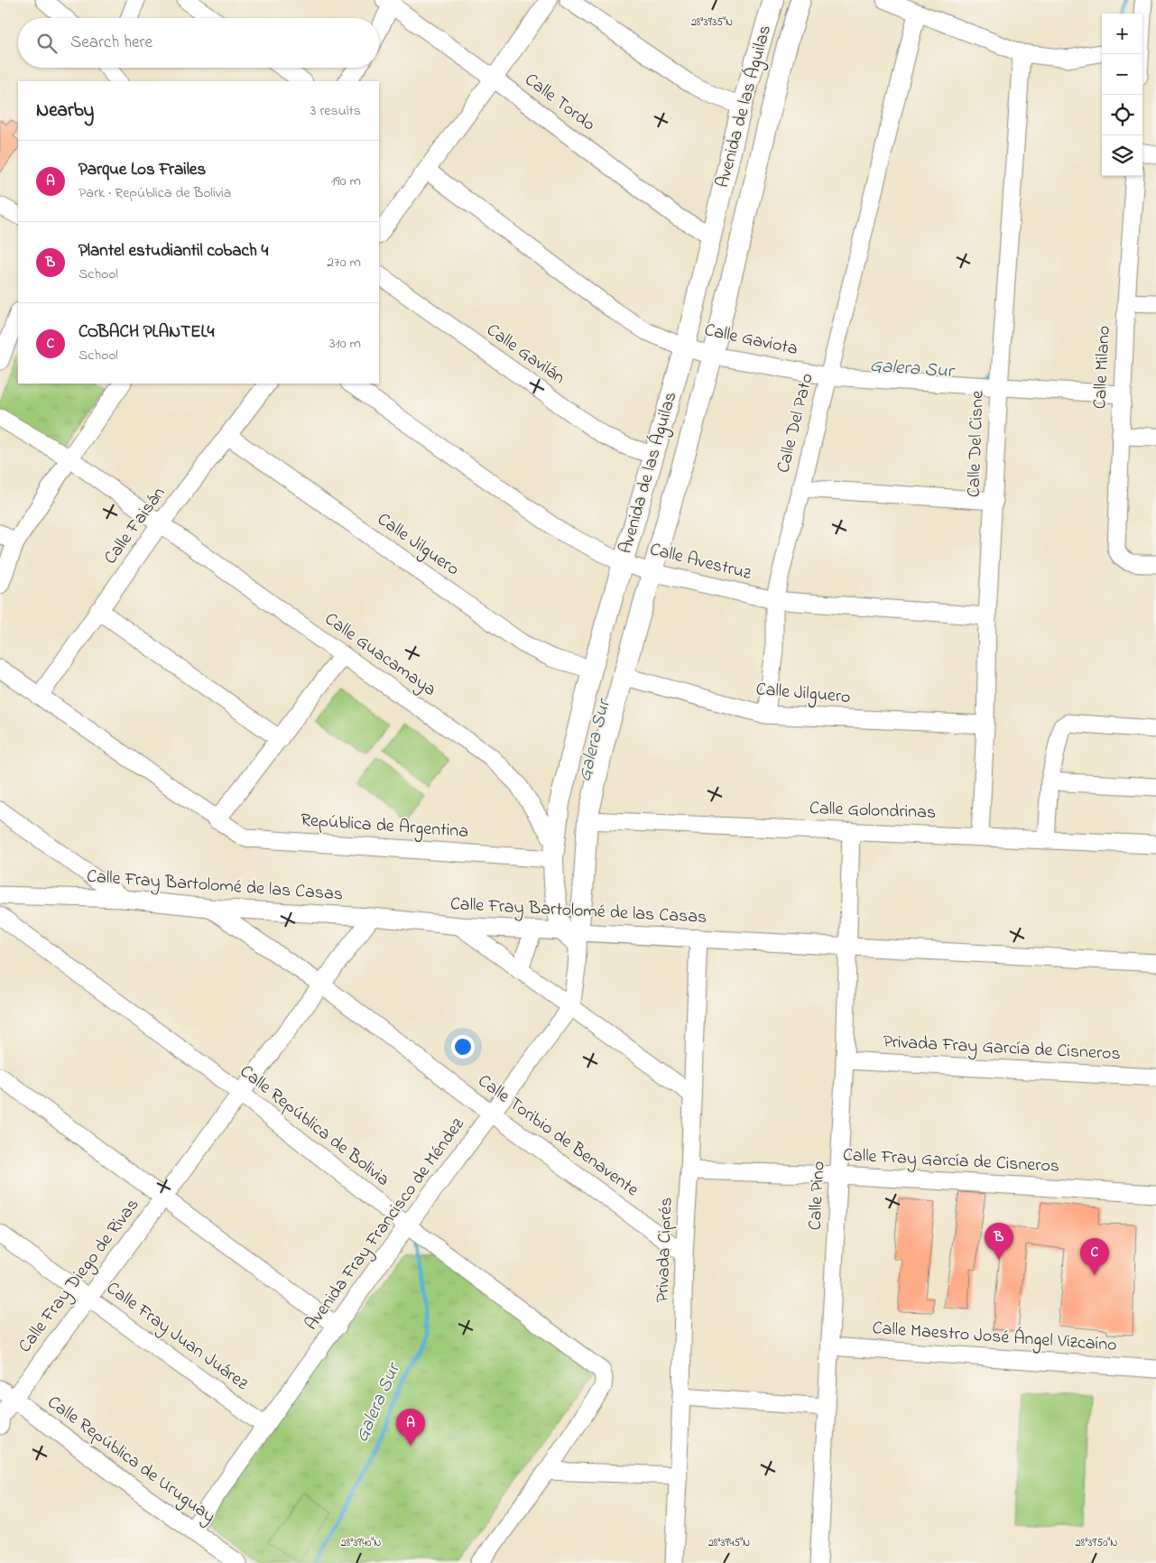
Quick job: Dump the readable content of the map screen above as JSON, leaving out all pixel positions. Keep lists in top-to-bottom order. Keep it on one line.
{"streets":{"street":["Calle Tordo","Avenida de las Águilas","Calle Gaviota","Calle Gavilán","Calle Milano","Calle Del Pato","Calle Del Cisne","Calle Faisán","Calle Jilguero","Calle Avestruz","Calle Guacamaya","Calle Golondrinas","República de Argentina","Calle Fray Bartolomé de las Casas","Privada Fray García de Cisneros","Calle República de Bolivia","Calle Toribio de Benavente","Calle Fray García de Cisneros","Calle Pino","Avenida Fray Francisco de Méndez","Privada Ciprés","Calle Fray Diego de Rivas","Calle Fray Juan Juárez","Calle Maestro José Ángel Vizcaíno","Calle República de Uruguay"]},"crossings":[["Calle Tordo","Avenida de las Águilas"],["Avenida de las Águilas","Calle Gaviota"],["Avenida de las Águilas","Calle Gavilán"],["Avenida de las Águilas","Calle Jilguero"],["Avenida de las Águilas","Calle Avestruz"],["Avenida de las Águilas","Calle Guacamaya"],["Avenida de las Águilas","Calle Golondrinas"],["Avenida de las Águilas","República de Argentina"],["Avenida de las Águilas","Calle Fray Bartolomé de las Casas"],["Avenida de las Águilas","Avenida Fray Francisco de Méndez"],["Calle Gaviota","Calle Milano"],["Calle Gaviota","Calle Del Pato"],["Calle Gaviota","Calle Del Cisne"],["Calle Del Pato","Calle Jilguero"],["Calle Del Pato","Calle Avestruz"],["Calle Del Cisne","Calle Jilguero"],["Calle Del Cisne","Calle Avestruz"],["Calle Del Cisne","Calle Golondrinas"],["Calle Faisán","Calle Jilguero"],["Calle Faisán","Calle Guacamaya"],["Calle Faisán","República de Argentina"],["Calle Guacamaya","República de Argentina"],["Calle Golondrinas","Calle Pino"],["Calle Fray Bartolomé de las Casas","Calle Toribio de Benavente"],["Calle Fray Bartolomé de las Casas","Calle Pino"],["Calle Fray Bartolomé de las Casas","Avenida Fray Francisco de Méndez"],["Calle Fray Bartolomé de las Casas","Privada Ciprés"],["Calle Fray Bartolomé de las Casas","Calle Fray Diego de Rivas"],["Privada Fray García de Cisneros","Calle Pino"],["Calle República de Bolivia","Avenida Fray Francisco de Méndez"],["Calle República de Bolivia","Calle Fray Diego de Rivas"],["Calle Toribio de Benavente","Avenida Fray Francisco de Méndez"],["Calle Toribio de Benavente","Privada Ciprés"],["Calle Toribio de Benavente","Calle Fray Diego de Rivas"],["Calle Fray García de Cisneros","Calle Pino"],["Calle Fray García de Cisneros","Privada Ciprés"],["Calle Pino","Calle Maestro José Ángel Vizcaíno"],["Avenida Fray Francisco de Méndez","Calle Fray Juan Juárez"],["Avenida Fray Francisco de Méndez","Calle República de Uruguay"],["Calle Fray Diego de Rivas","Calle Fray Juan Juárez"],["Calle Fray Diego de Rivas","Calle República de Uruguay"]],"water":["Galera Sur"],"page":{"map_buttons":["+","−"],"search":"Search here","heading":["Nearby","3 results"],"list":[{"mark":"A","name":"Parque Los Frailes","note":"Park · República de Bolivia","value":"190 m"},{"mark":"B","name":"Plantel estudiantil cobach 4","note":"School","value":"270 m"},{"mark":"C","name":"COBACH PLANTEL4","note":"School","value":"310 m"}],"pins":["B","C","A"]},"coordinates":["28°39'35\"N","28°39'40\"N","28°39'45\"N","28°39'50\"N"]}
